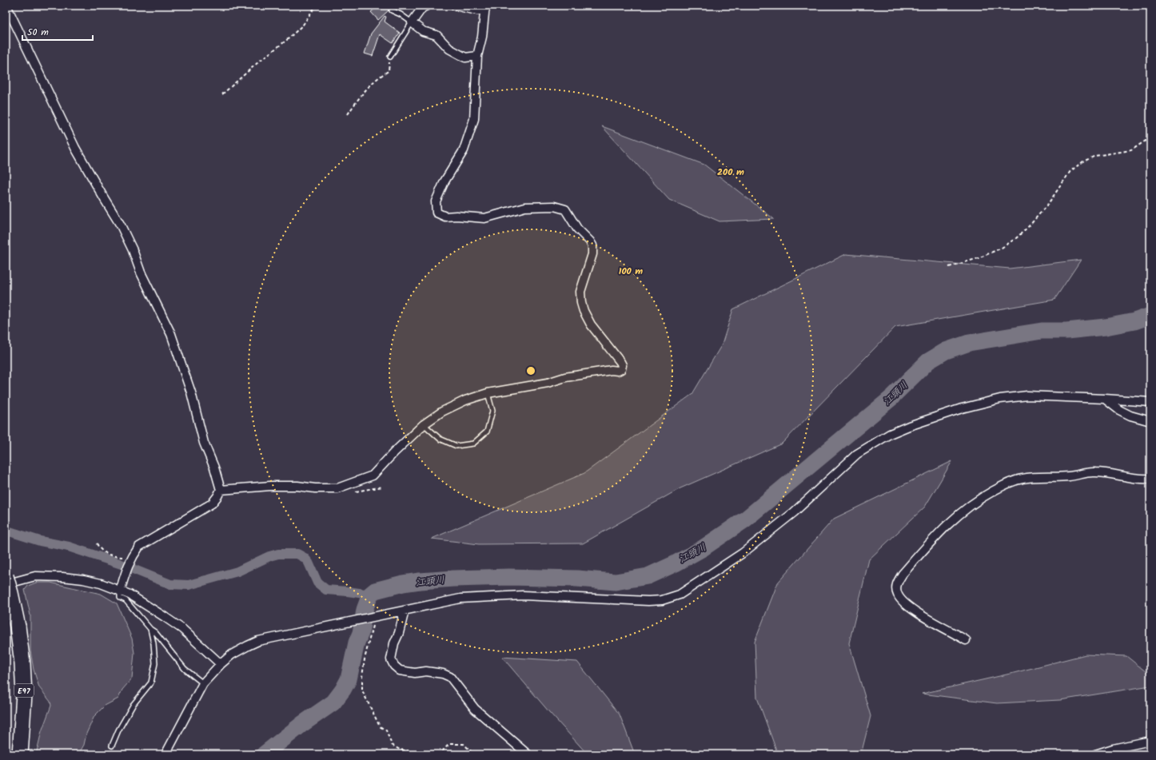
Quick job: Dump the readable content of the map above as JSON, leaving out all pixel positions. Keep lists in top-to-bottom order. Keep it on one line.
{"streets":{"highway":["E97"]},"water":["江頭川"],"scale_bar":"50 m","rings":["200 m","100 m"]}
